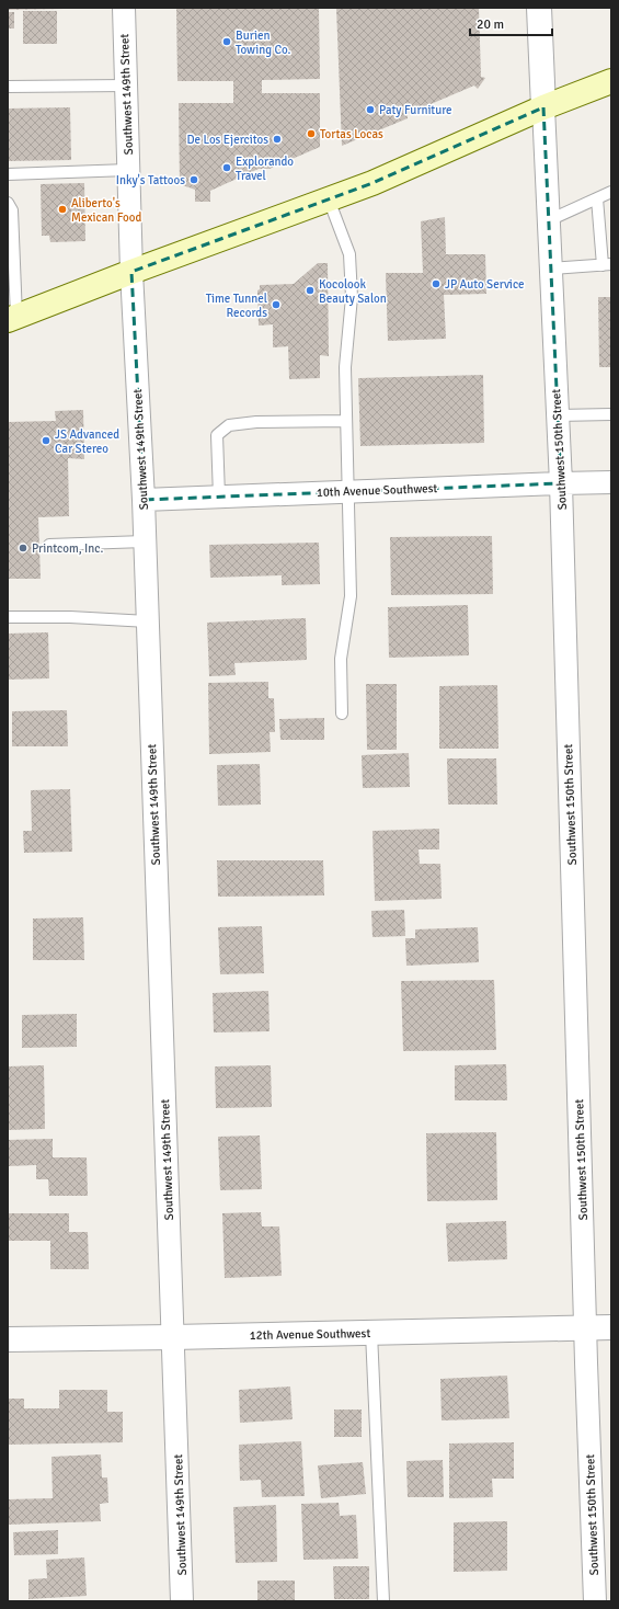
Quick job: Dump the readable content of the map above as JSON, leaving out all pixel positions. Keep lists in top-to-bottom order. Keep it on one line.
{"streets":{"street":["Southwest 149th Street","Southwest 150th Street","10th Avenue Southwest","12th Avenue Southwest"]},"crossings":[["Southwest 149th Street","10th Avenue Southwest"],["Southwest 149th Street","12th Avenue Southwest"],["Southwest 150th Street","10th Avenue Southwest"],["Southwest 150th Street","12th Avenue Southwest"]],"places":["Burien Towing Co.","Paty Furniture","Tortas Locas","De Los Ejercitos","Explorando Travel","Inky's Tattoos","Aliberto's Mexican Food","JP Auto Service","Kocolook Beauty Salon","Time Tunnel Records","JS Advanced Car Stereo","Printcom, Inc."],"scale_bar":"20 m"}
